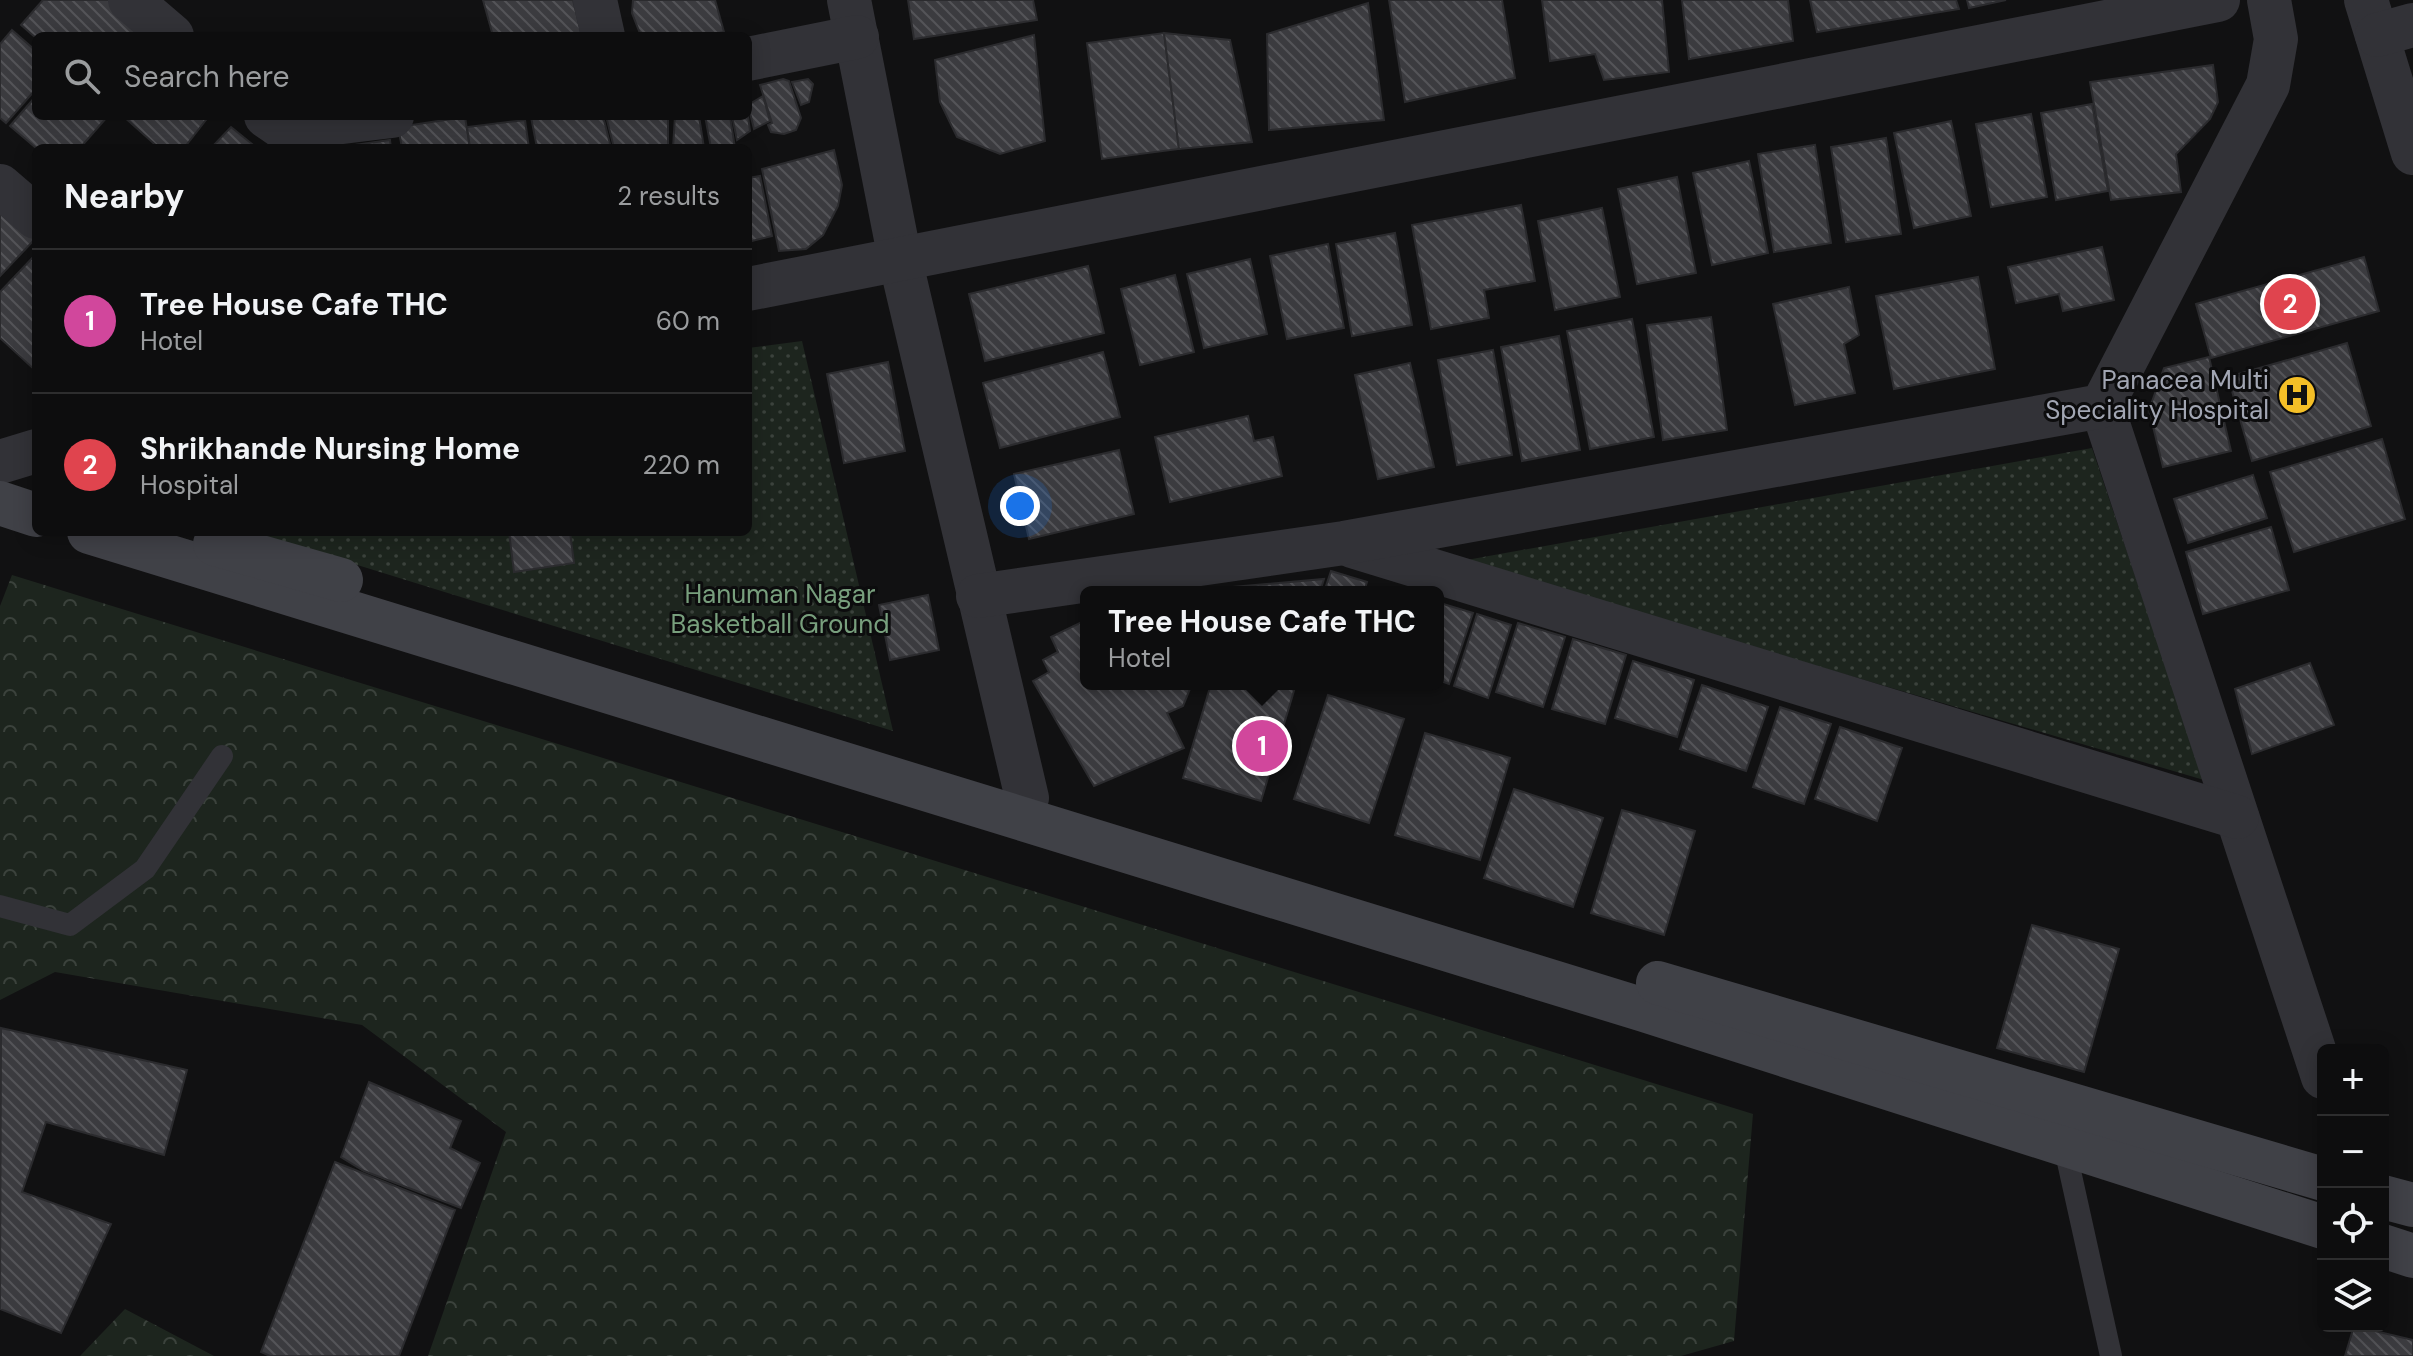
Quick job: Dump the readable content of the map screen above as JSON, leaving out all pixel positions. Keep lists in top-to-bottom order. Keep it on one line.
{"parks":["Hanuman Nagar Basketball Ground"],"places":{"hospital":["Panacea Multi Speciality Hospital"]},"page":{"search":"Search here","heading":["Nearby","2 results"],"list":[{"mark":"1","name":"Tree House Cafe THC","note":"Hotel","value":"60 m"},{"mark":"2","name":"Shrikhande Nursing Home","note":"Hospital","value":"220 m"}],"pins":["2","1"],"popup":["Tree House Cafe THC","Hotel"],"map_buttons":["+","−"]}}
